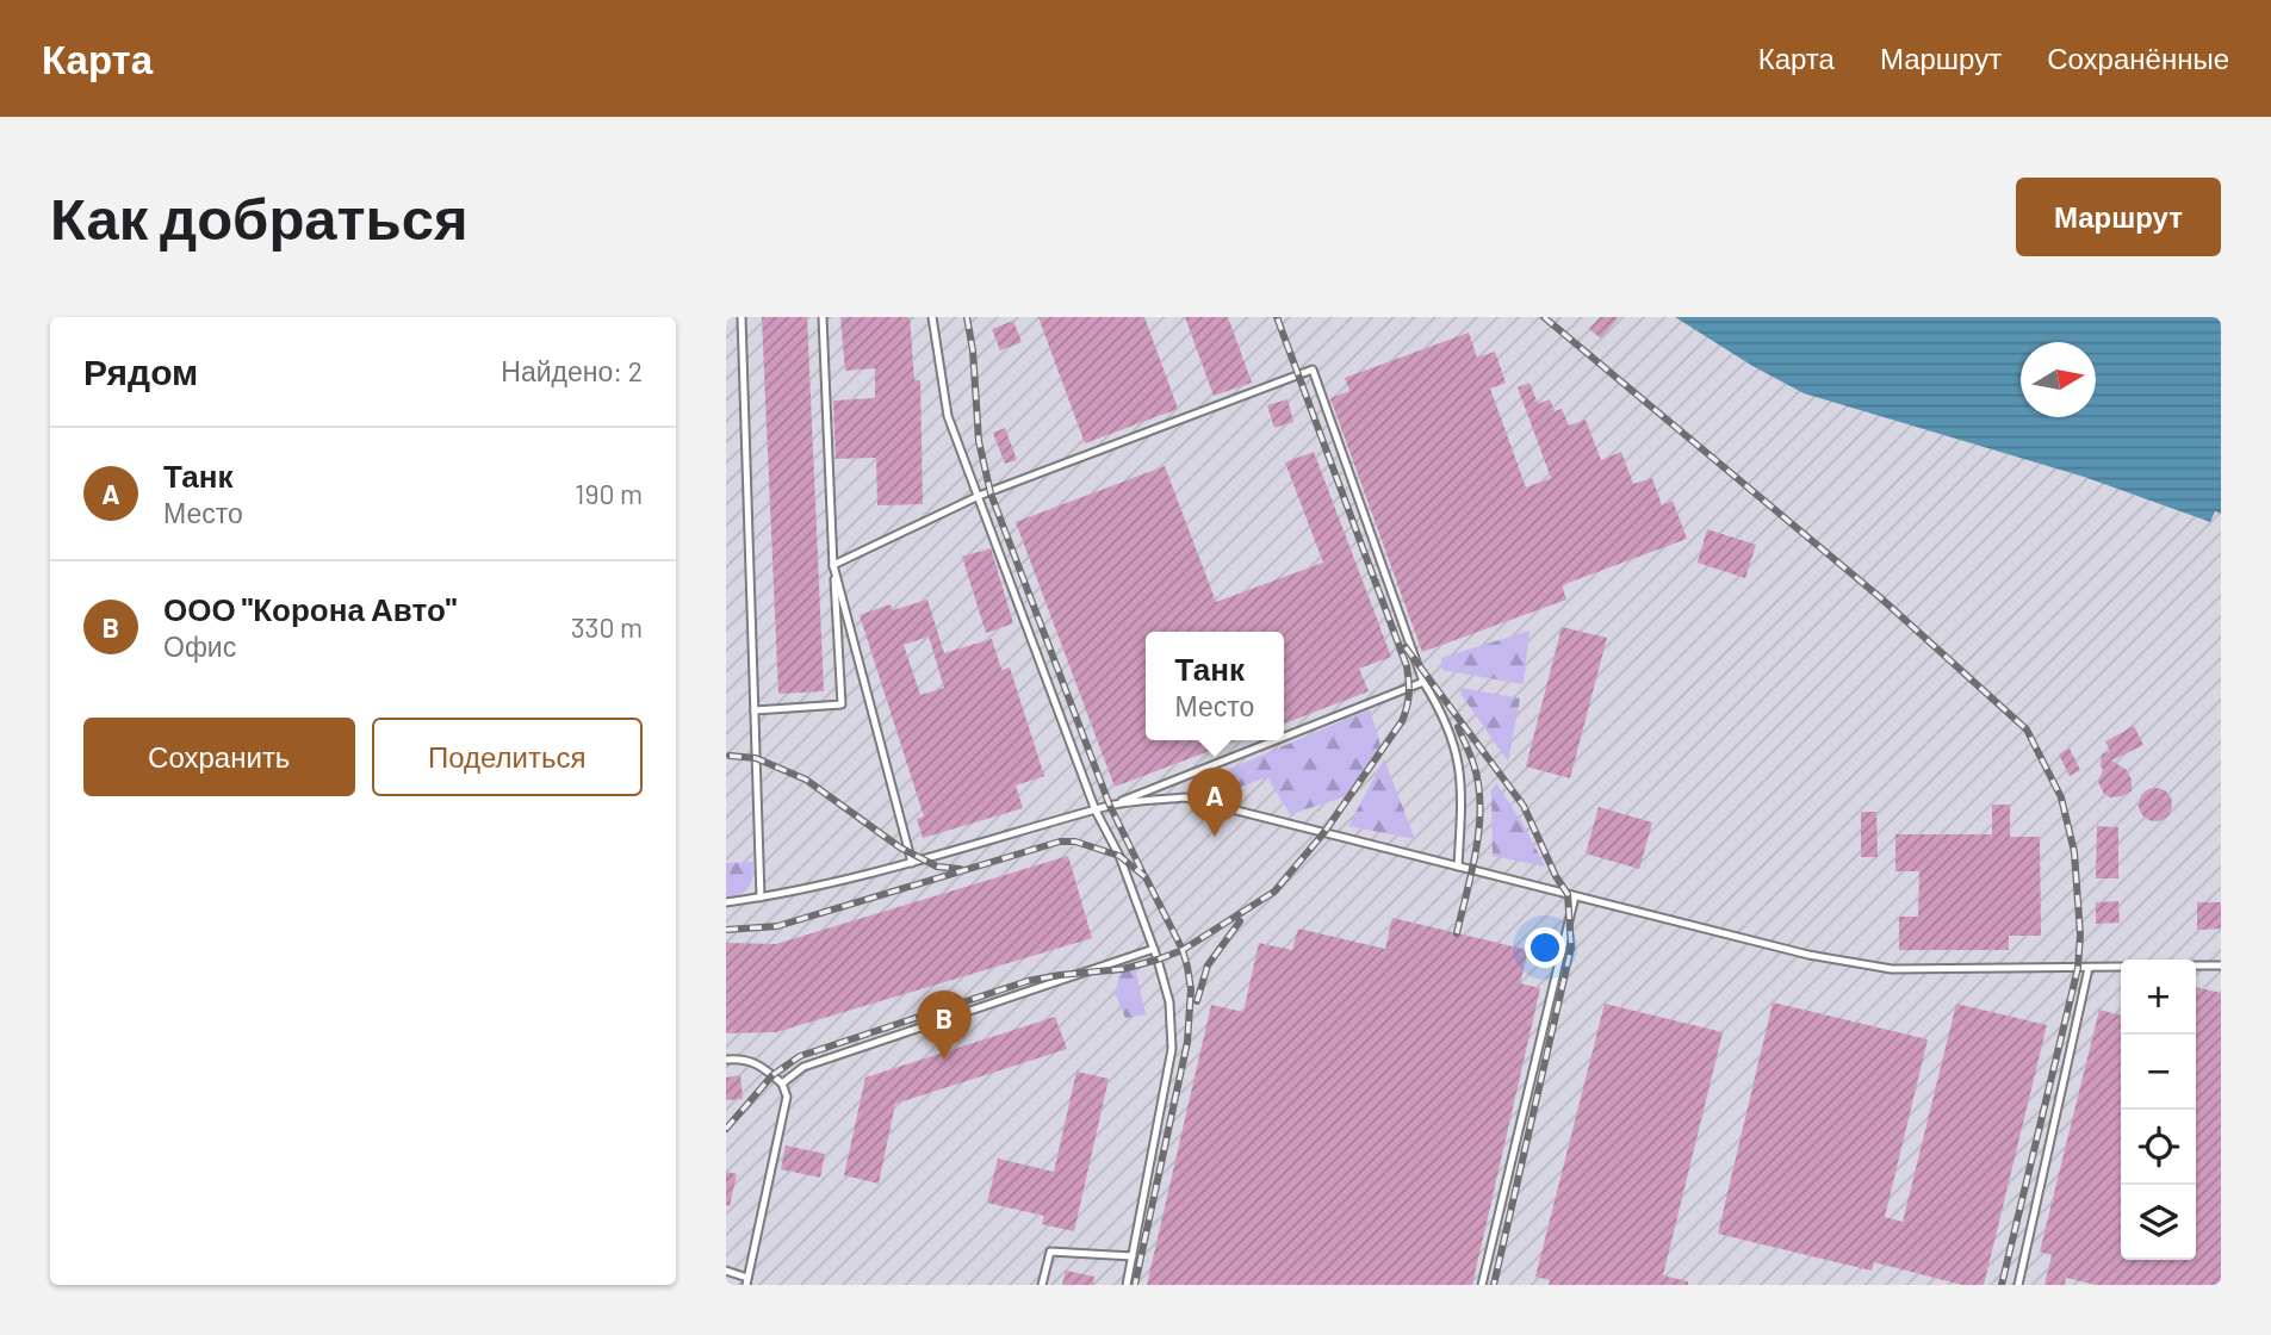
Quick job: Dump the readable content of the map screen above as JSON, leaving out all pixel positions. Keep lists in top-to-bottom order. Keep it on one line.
{"north":"right","page":{"header":"Карта","nav":["Карта","Маршрут","Сохранённые"],"buttons":["Маршрут",["Сохранить","Поделиться"]],"title":"Как добраться","heading":["Рядом","Найдено: 2"],"list":[{"mark":"A","name":"Танк","note":"Место","value":"190 m"},{"mark":"B","name":"ООО \"Корона Авто\"","note":"Офис","value":"330 m"}],"popup":["Танк","Место"],"pins":["A","B"],"map_buttons":["+","−"]}}
